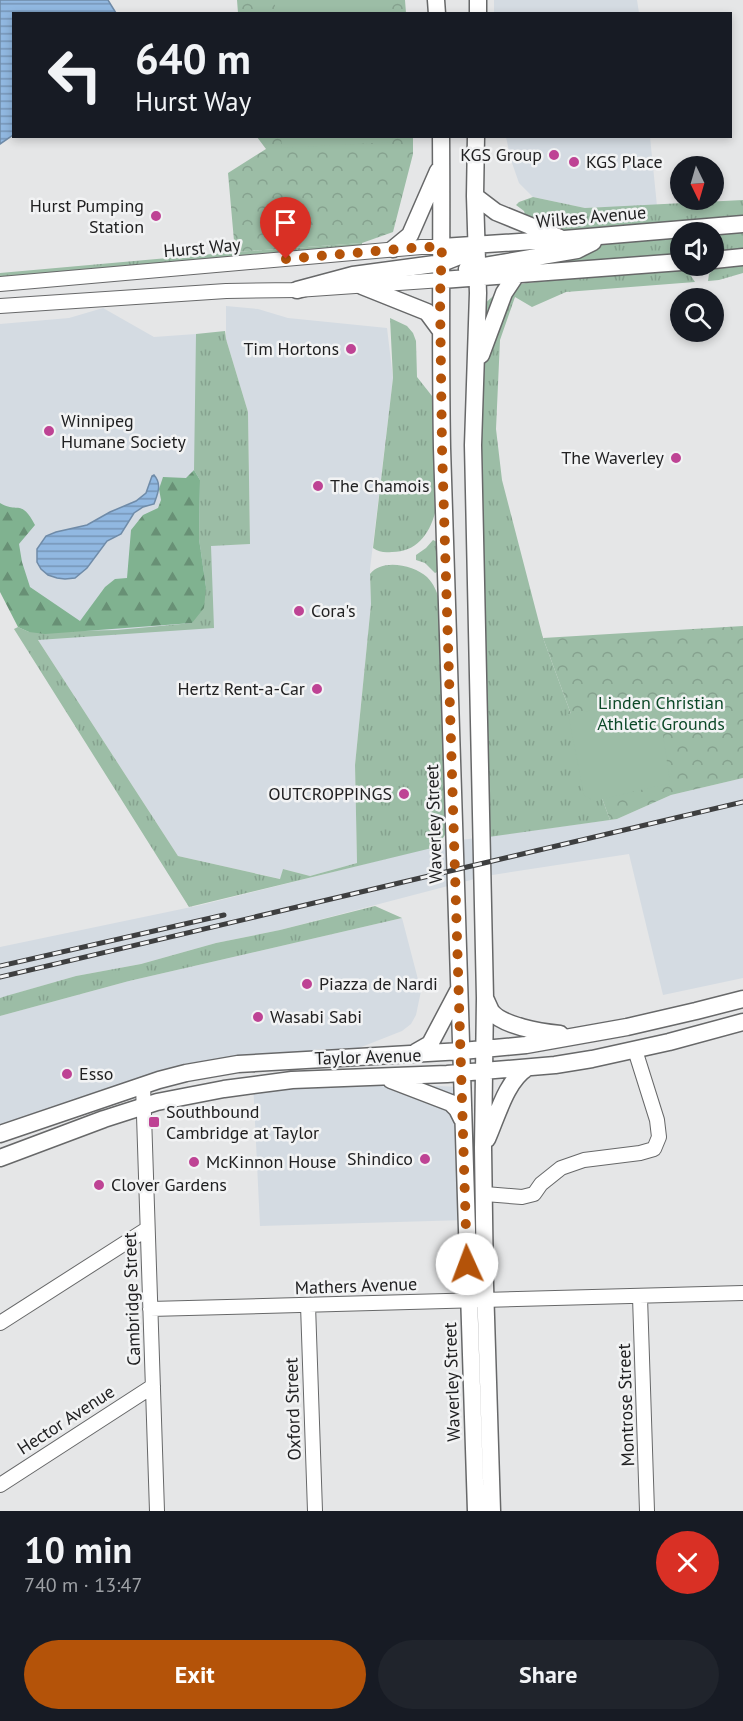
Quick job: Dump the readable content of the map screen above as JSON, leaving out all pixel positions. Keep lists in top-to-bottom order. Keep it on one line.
{"streets":{"main road":["Wilkes Avenue","Waverley Street","Taylor Avenue"],"street":["Hurst Way","Mathers Avenue","Cambridge Street","Montrose Street","Oxford Street","Hector Avenue"]},"crossings":[["Wilkes Avenue","Hurst Way"],["Wilkes Avenue","Waverley Street"],["Hurst Way","Waverley Street"],["Waverley Street","Taylor Avenue"],["Waverley Street","Mathers Avenue"],["Taylor Avenue","Cambridge Street"],["Mathers Avenue","Cambridge Street"],["Mathers Avenue","Montrose Street"],["Mathers Avenue","Oxford Street"],["Cambridge Street","Hector Avenue"]],"parks":["Linden Christian Athletic Grounds"],"places":{"other":["KGS Group","KGS Place","Hurst Pumping Station","Tim Hortons","Winnipeg Humane Society","The Waverley","The Chamois","Cora's","Hertz Rent-a-Car","OUTCROPPINGS","Piazza de Nardi","Wasabi Sabi","Esso","Shindico","McKinnon House","Clover Gardens"],"transit":["Southbound Cambridge at Taylor"]},"north":"bottom","page":{"turn":["640 m","Hurst Way"],"heading":["10 min","740 m · 13:47"],"buttons":["Exit","Share"]}}
